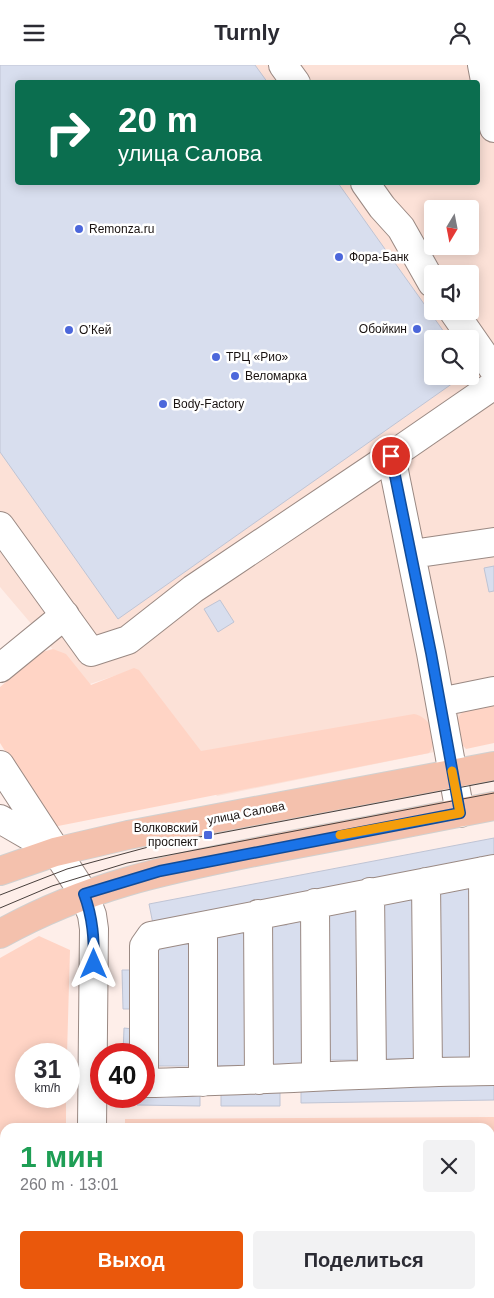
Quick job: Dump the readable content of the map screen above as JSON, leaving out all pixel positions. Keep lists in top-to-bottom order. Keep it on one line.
{"streets":{"main road":["улица Салова"]},"places":{"other":["Remonza.ru","Фора-Банк","Обойкин","О’Кей","ТРЦ «Рио»","Веломарка","Body-Factory"],"transit":["Волковский проспект"]},"north":"bottom","page":{"header":"Turnly","turn":["20 m","улица Салова"],"speed":"31 km/h","limit":"40","heading":["1 мин","260 m · 13:01"],"buttons":["Выход","Поделиться"]}}
